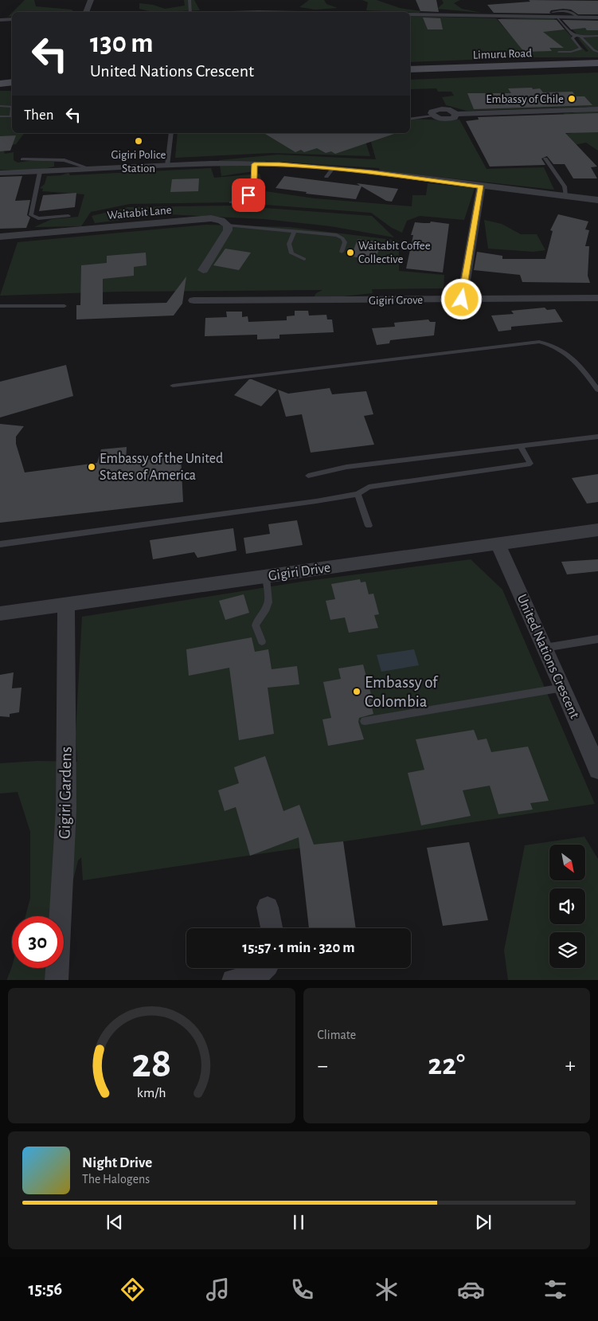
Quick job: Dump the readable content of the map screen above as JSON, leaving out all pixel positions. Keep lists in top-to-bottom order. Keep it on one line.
{"streets":{"main road":["Limuru Road"],"street":["Waitabit Lane","Gigiri Grove","Gigiri Drive","United Nations Crescent","Gigiri Gardens"]},"crossings":[["Gigiri Drive","United Nations Crescent"],["Gigiri Drive","Gigiri Gardens"]],"places":["Embassy of Chile","Gigiri Police Station","Waitabit Coffee Collective","Embassy of the United States of America","Embassy of Colombia"],"north":"bottom right","page":{"turn":["130 m","United Nations Crescent"],"then":"Then","limit":"30","trip":"15:57 · 1 min · 320 m","tile":"Climate","heat":["−","22°","+"],"song":["Night Drive","The Halogens"],"tabs":"15:56","gauge":["28","km/h"]}}
